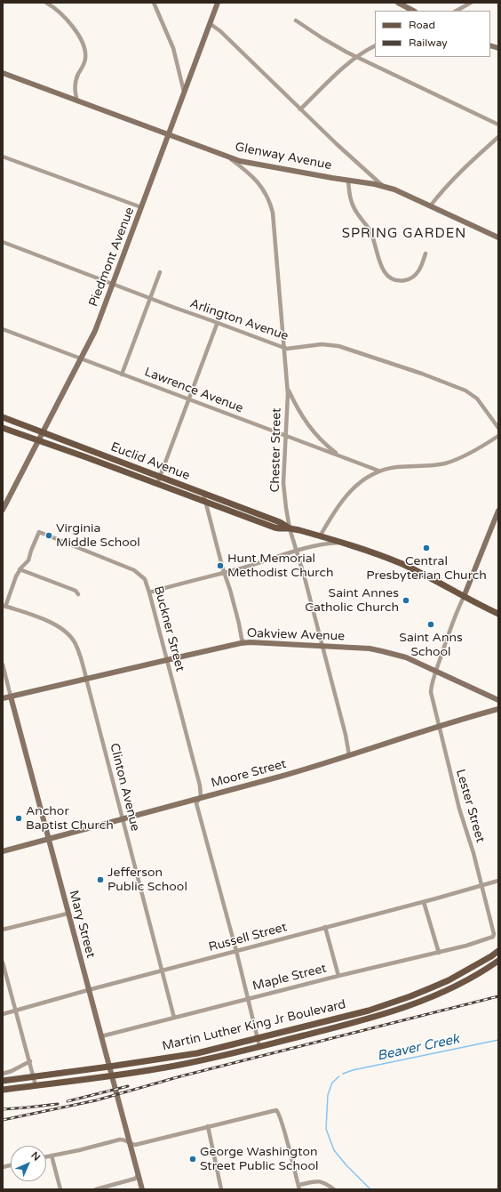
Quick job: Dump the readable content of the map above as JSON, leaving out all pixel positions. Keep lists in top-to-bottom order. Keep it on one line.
{"streets":{"main road":["Euclid Avenue","Martin Luther King Jr Boulevard"],"street":["Glenway Avenue","Piedmont Avenue","Arlington Avenue","Lawrence Avenue","Chester Street","Buckner Street","Oakview Avenue","Moore Street","Clinton Avenue","Lester Street","Mary Street","Russell Street","Maple Street"]},"crossings":[["Glenway Avenue","Piedmont Avenue"],["Glenway Avenue","Chester Street"],["Piedmont Avenue","Arlington Avenue"],["Piedmont Avenue","Lawrence Avenue"],["Piedmont Avenue","Euclid Avenue"],["Arlington Avenue","Chester Street"],["Lawrence Avenue","Chester Street"],["Chester Street","Euclid Avenue"],["Chester Street","Oakview Avenue"],["Chester Street","Moore Street"],["Euclid Avenue","Lester Street"],["Buckner Street","Oakview Avenue"],["Buckner Street","Moore Street"],["Buckner Street","Russell Street"],["Buckner Street","Maple Street"],["Buckner Street","Martin Luther King Jr Boulevard"],["Oakview Avenue","Clinton Avenue"],["Oakview Avenue","Lester Street"],["Oakview Avenue","Mary Street"],["Moore Street","Clinton Avenue"],["Moore Street","Lester Street"],["Moore Street","Mary Street"],["Clinton Avenue","Russell Street"],["Clinton Avenue","Maple Street"],["Lester Street","Russell Street"],["Lester Street","Maple Street"],["Mary Street","Russell Street"],["Mary Street","Maple Street"],["Mary Street","Martin Luther King Jr Boulevard"]],"districts":["SPRING GARDEN"],"water":["Beaver Creek"],"places":["Virginia Middle School","Central Presbyterian Church","Hunt Memorial Methodist Church","Saint Annes Catholic Church","Saint Anns School","Anchor Baptist Church","Jefferson Public School","George Washington Street Public School"],"legend":["Road","Railway"],"north":"top right"}
